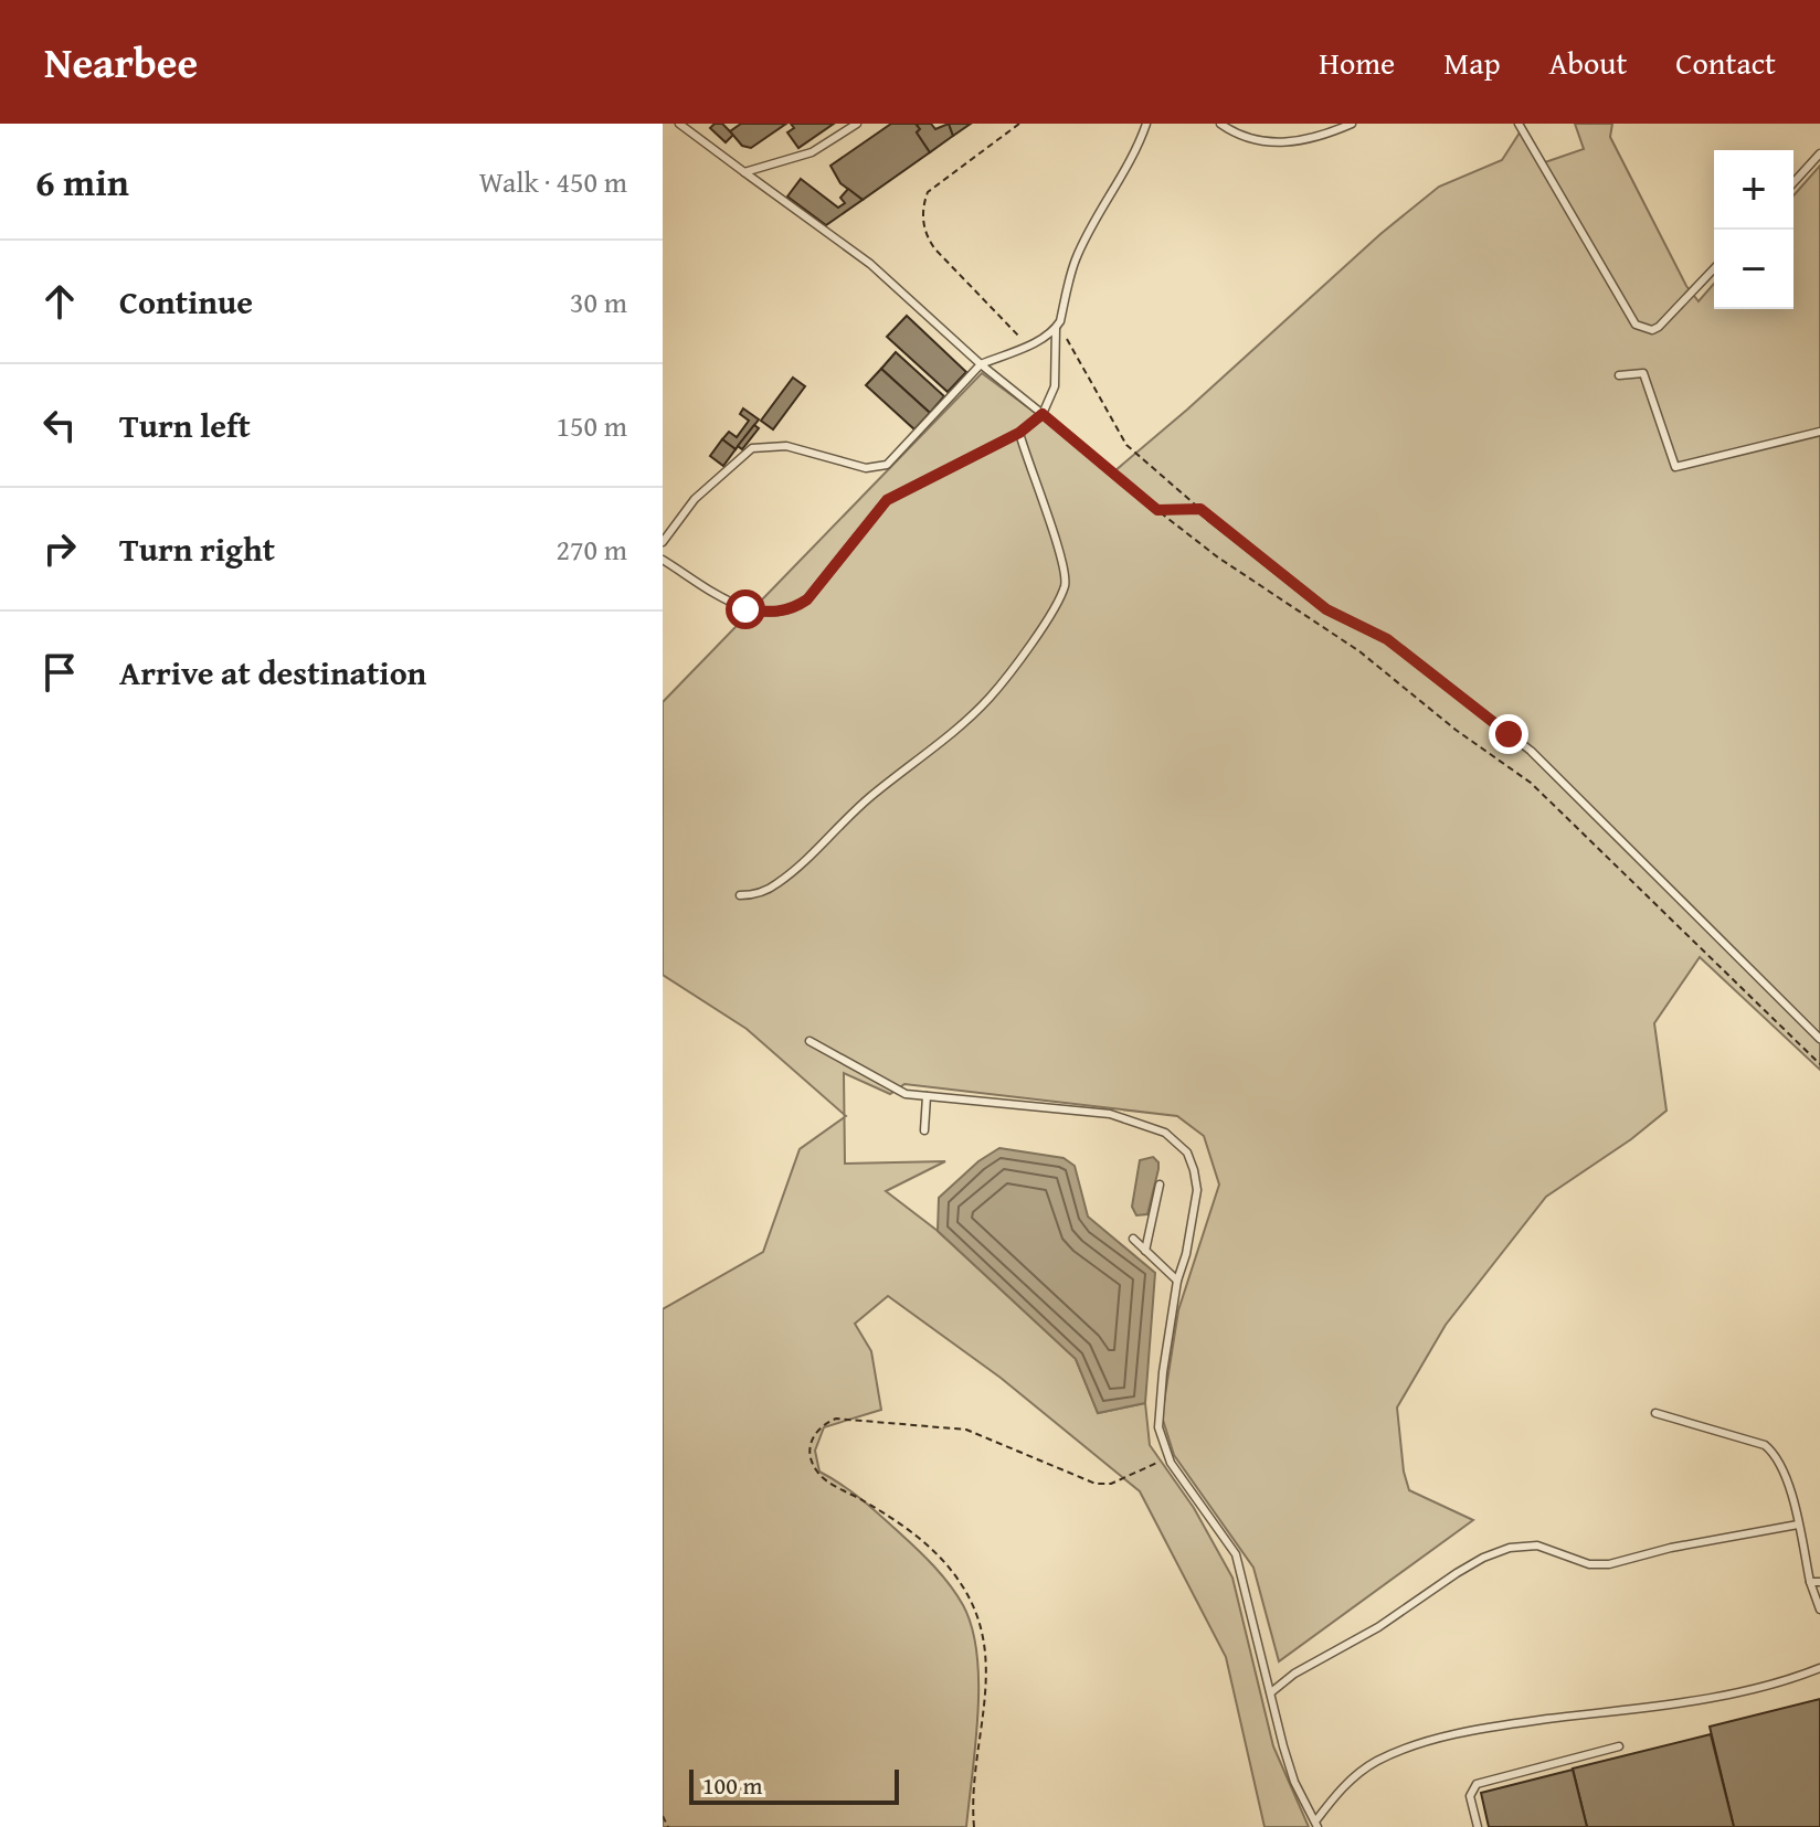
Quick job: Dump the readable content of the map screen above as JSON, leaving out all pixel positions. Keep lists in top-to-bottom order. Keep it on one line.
{"scale_bar":"100 m","page":{"header":"Nearbee","nav":["Home","Map","About","Contact"],"heading":["6 min","Walk · 450 m"],"map_buttons":["+","−"],"list":[["Continue","30 m"],["Turn left","150 m"],["Turn right","270 m"],"Arrive at destination"],"scale":"100 m"}}
